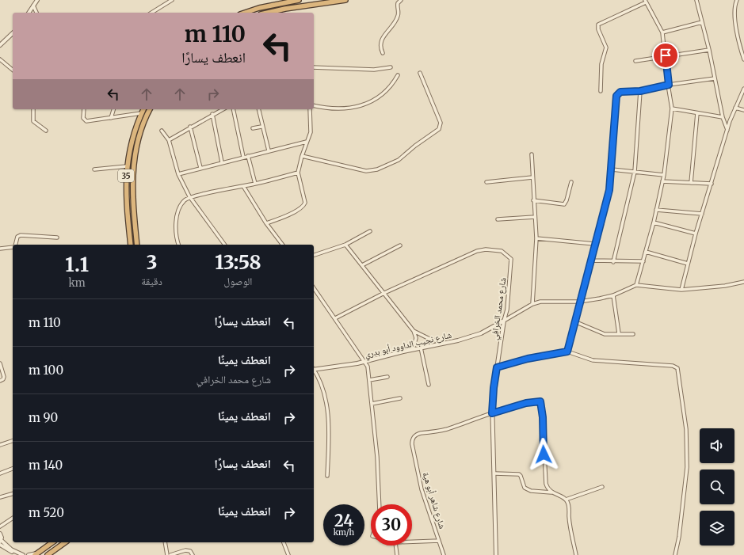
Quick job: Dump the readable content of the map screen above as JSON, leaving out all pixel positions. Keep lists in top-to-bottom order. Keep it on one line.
{"streets":{"highway":["35"],"street":["شارع محمد الخرافي","شارع نجيب الداوود أبو بدري","شارع شاهر أبو هية"]},"crossings":[["شارع محمد الخرافي","شارع نجيب الداوود أبو بدري"],["شارع محمد الخرافي","شارع شاهر أبو هية"]],"page":{"turn":["110 m","انعطف يسارًا"],"eta":["13:58","الوصول","3","دقيقة","1.1","km"],"list":[{"name":"انعطف يسارًا","value":"110 m"},{"name":"انعطف يمينًا","note":"شارع محمد الخرافي","value":"100 m"},{"name":"انعطف يمينًا","value":"90 m"},{"name":"انعطف يسارًا","value":"140 m"},{"name":"انعطف يمينًا","value":"520 m"}],"speed":"24 km/h","limit":"30"}}
